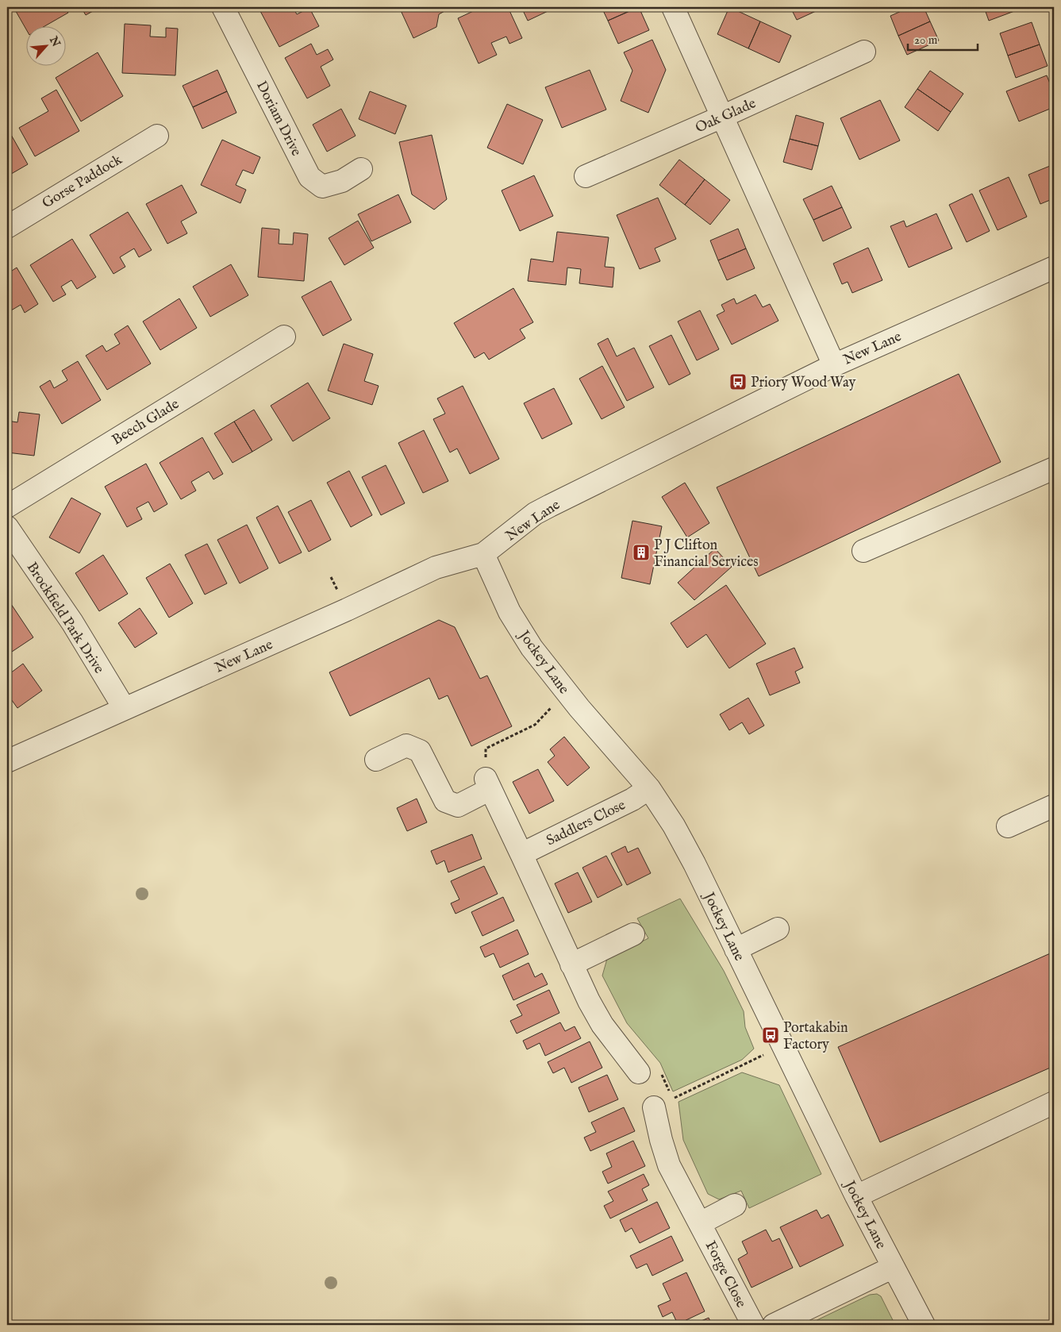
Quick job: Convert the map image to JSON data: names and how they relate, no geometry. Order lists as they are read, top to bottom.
{
  "streets": {
    "street": [
      "Oak Glade",
      "Doriam Drive",
      "Gorse Paddock",
      "New Lane",
      "Beech Glade",
      "Brockfield Park Drive",
      "Jockey Lane",
      "Saddlers Close",
      "Forge Close"
    ]
  },
  "crossings": [
    ["New Lane", "Brockfield Park Drive"],
    ["New Lane", "Jockey Lane"],
    ["Jockey Lane", "Saddlers Close"]
  ],
  "places": {
    "bus stop": ["Priory Wood Way", "Portakabin Factory"],
    "building": ["P J Clifton Financial Services"]
  },
  "scale_bar": "20 m",
  "north": "top right"
}
